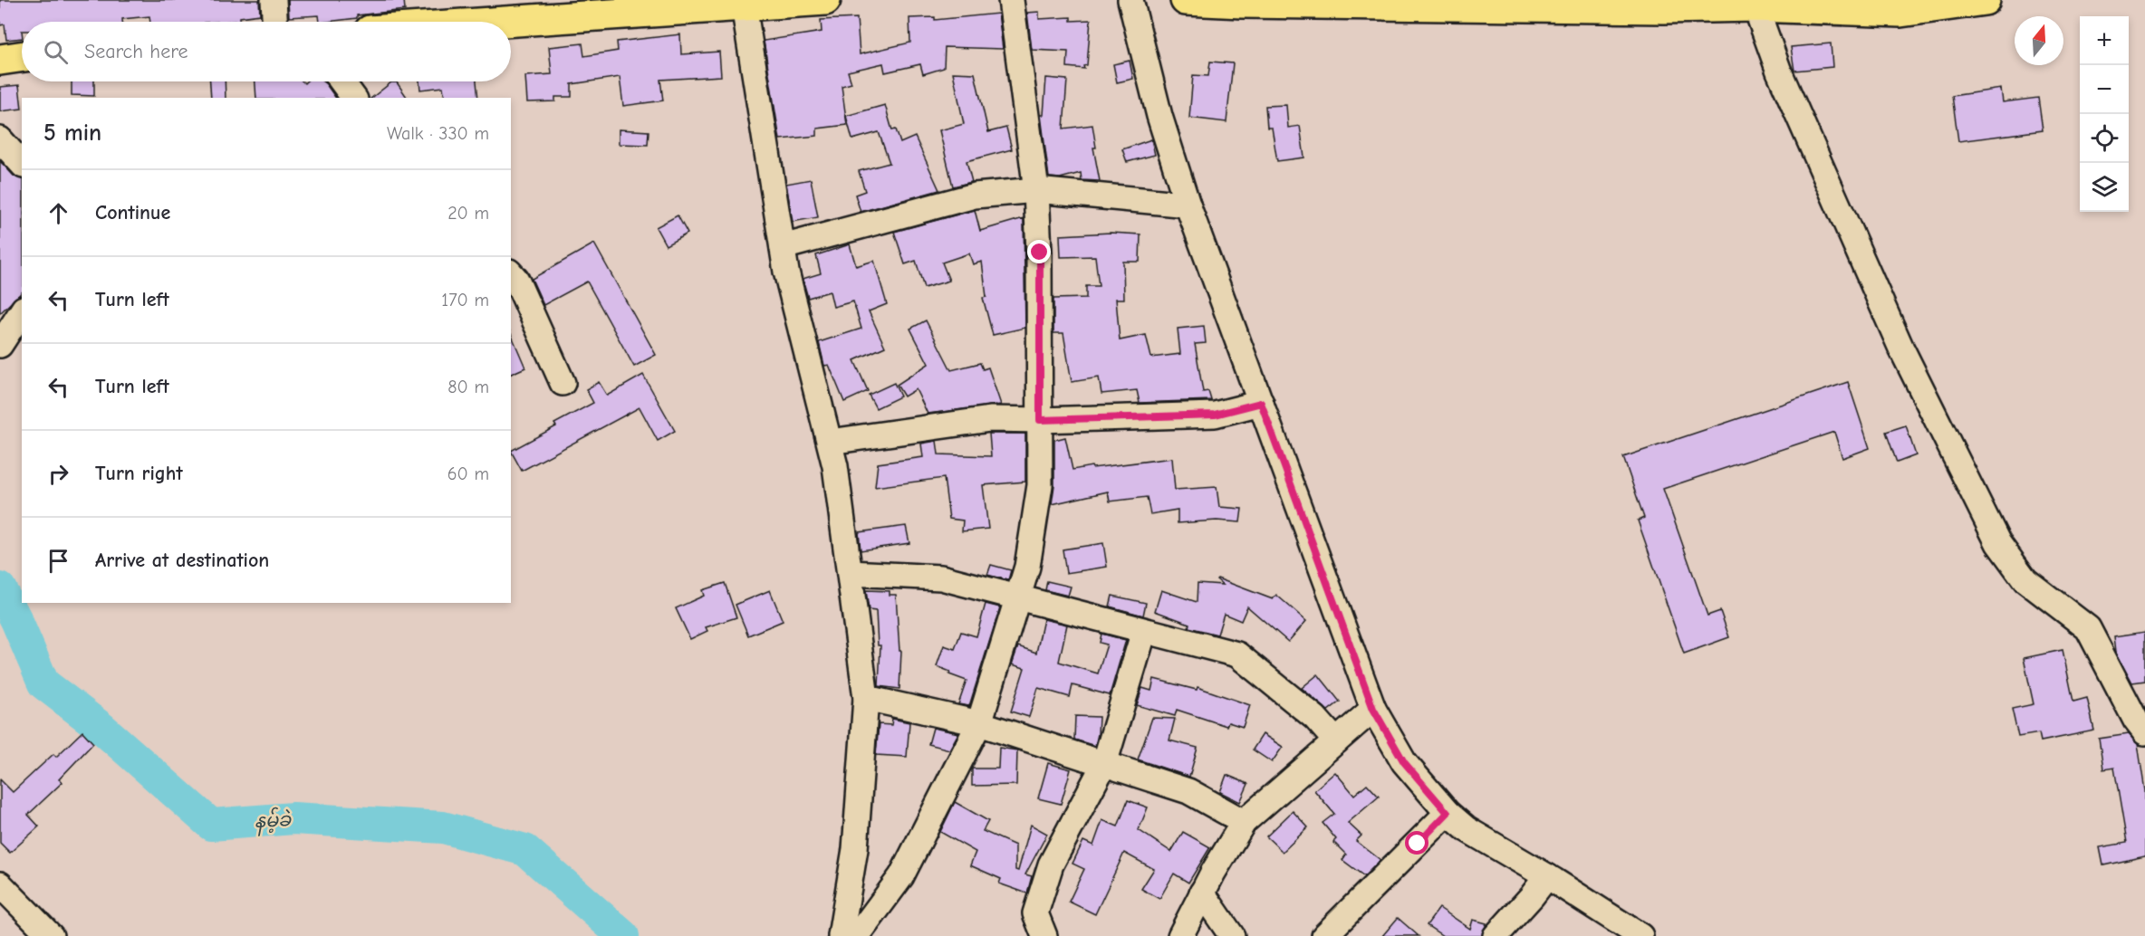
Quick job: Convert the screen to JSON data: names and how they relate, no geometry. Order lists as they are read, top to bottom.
{
  "water": ["နမ့်ခဲ"],
  "north": "top",
  "page": {
    "map_buttons": ["+", "−"],
    "search": "Search here",
    "heading": ["5 min", "Walk · 330 m"],
    "list": [
      ["Continue", "20 m"],
      ["Turn left", "170 m"],
      ["Turn left", "80 m"],
      ["Turn right", "60 m"],
      "Arrive at destination"
    ]
  }
}
